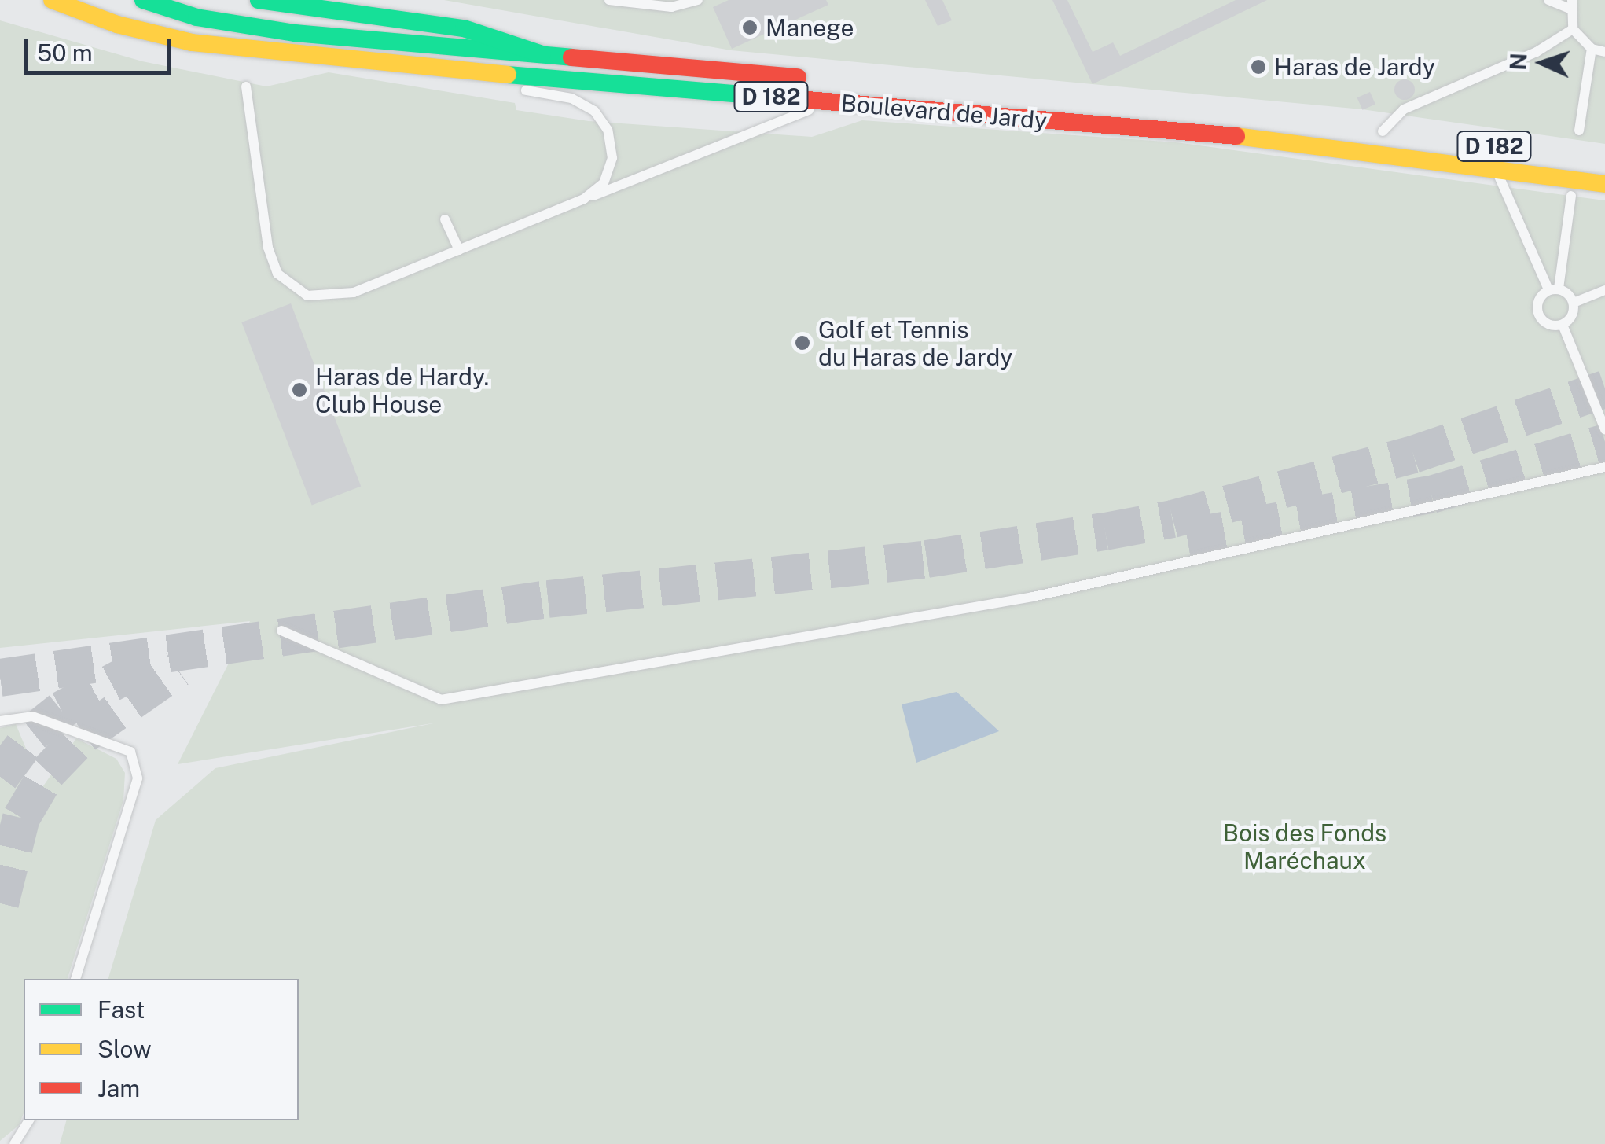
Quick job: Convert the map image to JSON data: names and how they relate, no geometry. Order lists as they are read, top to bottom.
{
  "streets": {
    "main road": ["D 182", "Boulevard de Jardy"]
  },
  "parks": ["Bois des Fonds Maréchaux"],
  "places": [
    "Manege",
    "Haras de Jardy",
    "Golf et Tennis du Haras de Jardy",
    "Haras de Hardy. Club House"
  ],
  "legend": ["Fast", "Slow", "Jam"],
  "scale_bar": "50 m",
  "north": "left"
}
